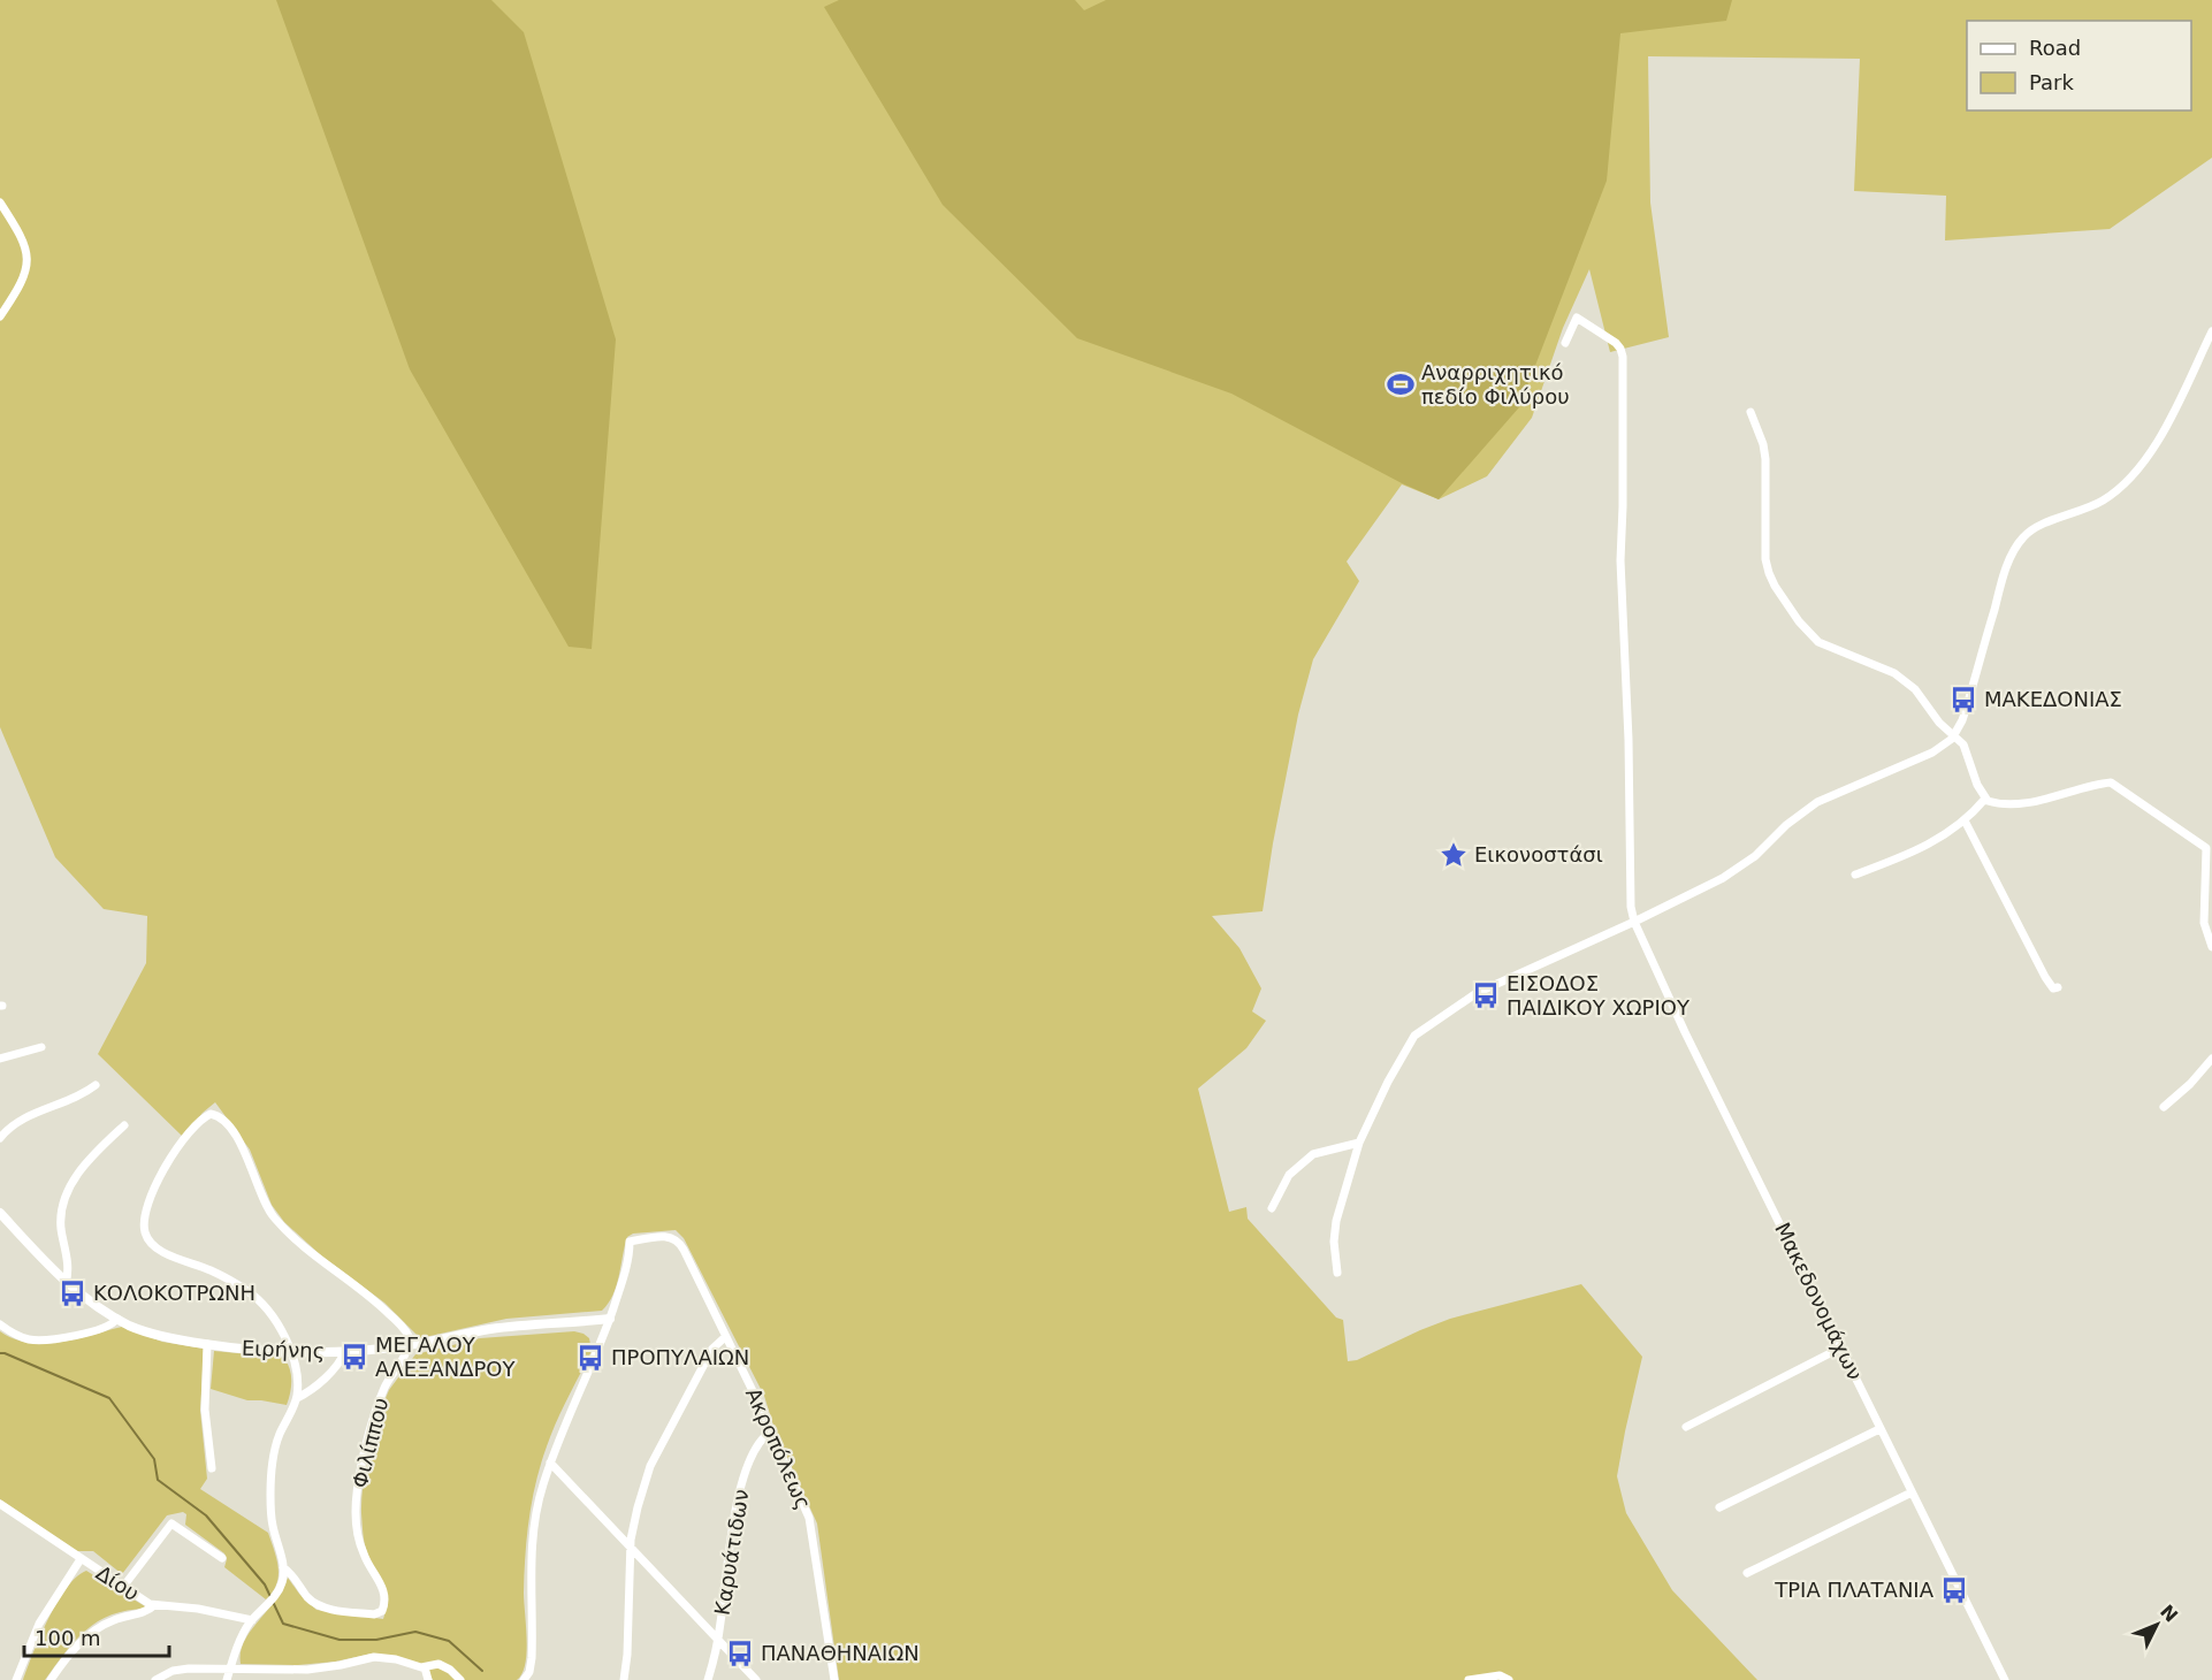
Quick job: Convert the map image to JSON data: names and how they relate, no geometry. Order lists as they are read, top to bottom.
{
  "streets": {
    "street": [
      "Μακεδονομάχων",
      "Ειρήνης",
      "Φιλίππου",
      "Ακροπόλεως",
      "Καρυάτιδων",
      "Δίου"
    ]
  },
  "crossings": [
    ["Ειρήνης", "Φιλίππου"],
    ["Ειρήνης", "Ακροπόλεως"],
    ["Ακροπόλεως", "Καρυάτιδων"]
  ],
  "places": {
    "sports": ["Αναρριχητικό πεδίο Φιλύρου"],
    "bus stop": [
      "ΜΑΚΕΔΟΝΙΑΣ",
      "ΕΙΣΟΔΟΣ ΠΑΙΔΙΚΟΥ ΧΩΡΙΟΥ",
      "ΚΟΛΟΚΟΤΡΩΝΗ",
      "ΜΕΓΑΛΟΥ ΑΛΕΞΑΝΔΡΟΥ",
      "ΠΡΟΠΥΛΑΙΩΝ",
      "ΤΡΙΑ ΠΛΑΤΑΝΙΑ",
      "ΠΑΝΑΘΗΝΑΙΩΝ"
    ],
    "place": ["Εικονοστάσι"]
  },
  "legend": ["Road", "Park"],
  "scale_bar": "100 m",
  "north": "top right"
}
